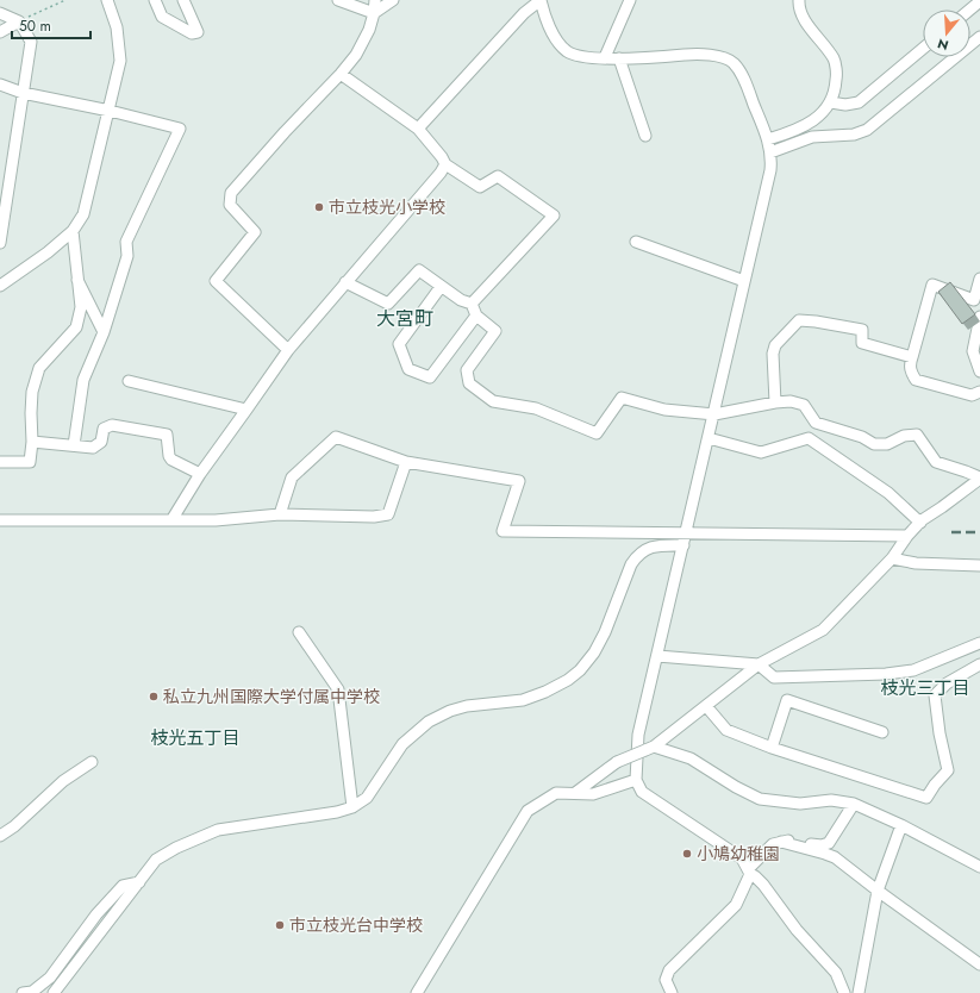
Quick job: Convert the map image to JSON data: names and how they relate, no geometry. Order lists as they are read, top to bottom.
{
  "districts": ["大宮町", "枝光三丁目", "枝光五丁目"],
  "places": [
    "市立枝光小学校",
    "私立九州国際大学付属中学校",
    "小鳩幼稚園",
    "市立枝光台中学校"
  ],
  "scale_bar": "50 m",
  "north": "bottom"
}
